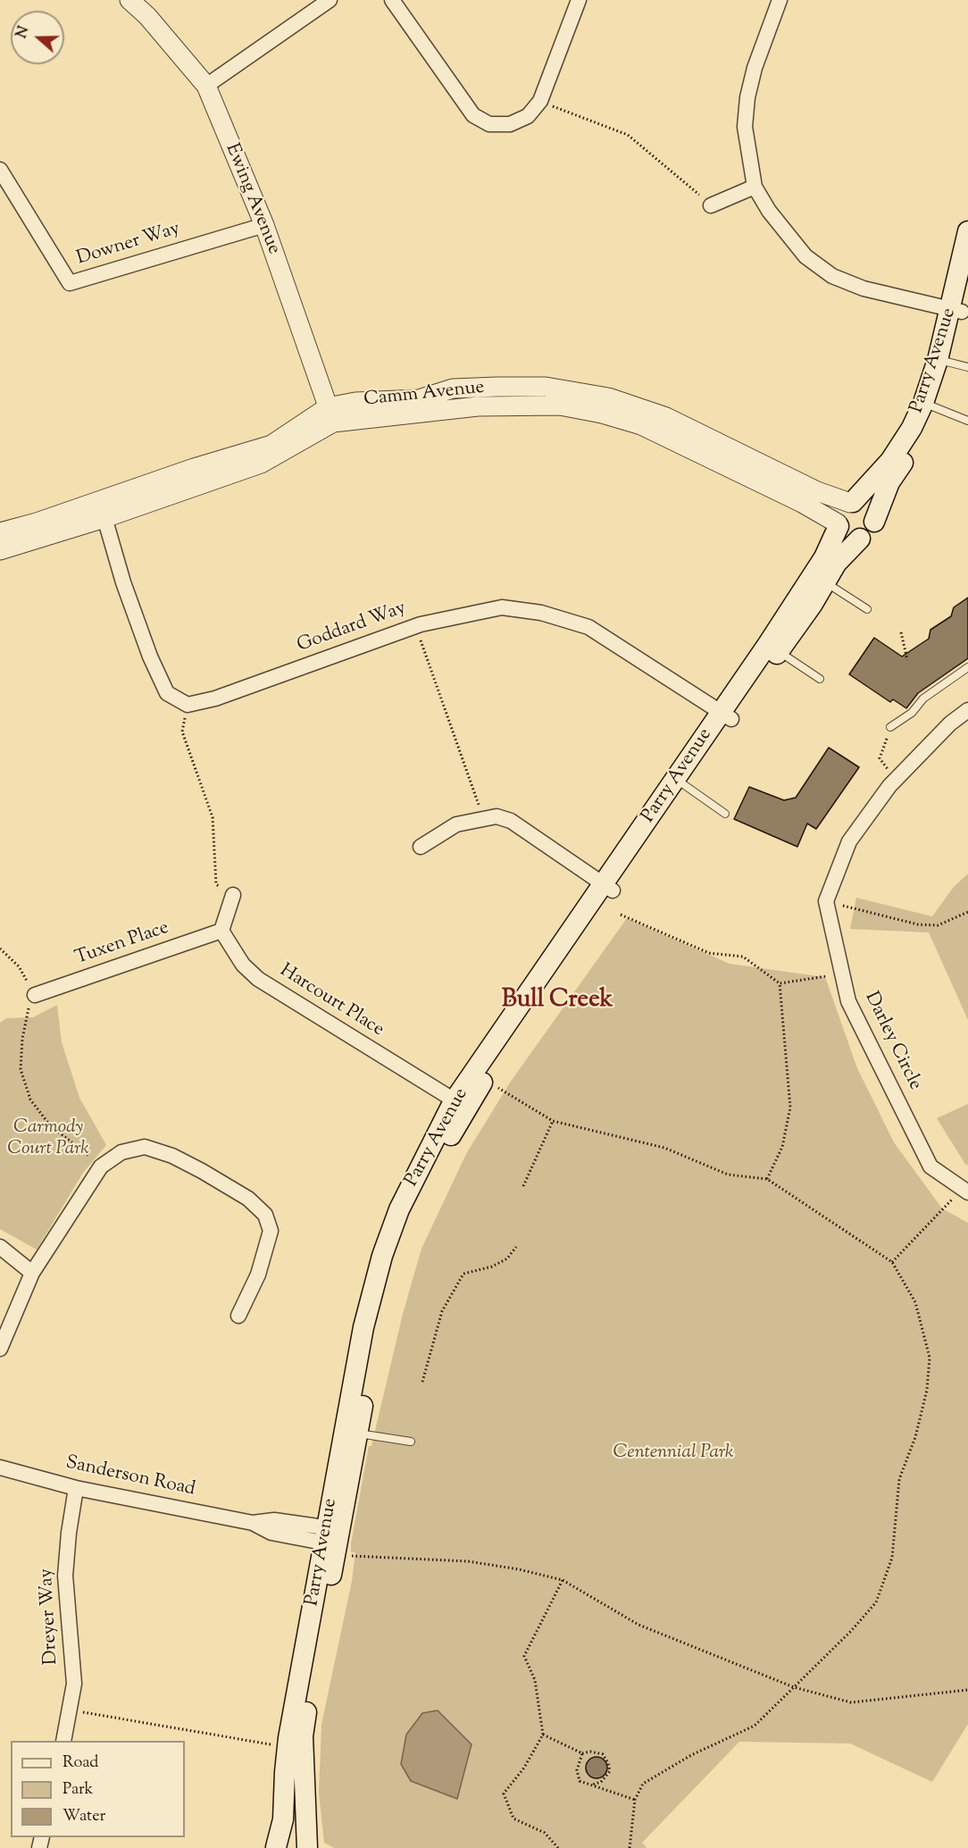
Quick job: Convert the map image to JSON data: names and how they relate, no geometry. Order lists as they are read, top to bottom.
{
  "streets": {
    "main road": ["Parry Avenue"],
    "street": [
      "Ewing Avenue",
      "Downer Way",
      "Camm Avenue",
      "Goddard Way",
      "Tuxen Place",
      "Harcourt Place",
      "Darley Circle",
      "Sanderson Road",
      "Dreyer Way"
    ]
  },
  "crossings": [
    ["Ewing Avenue", "Downer Way"],
    ["Ewing Avenue", "Camm Avenue"],
    ["Parry Avenue", "Camm Avenue"],
    ["Parry Avenue", "Goddard Way"],
    ["Parry Avenue", "Harcourt Place"],
    ["Parry Avenue", "Sanderson Road"],
    ["Tuxen Place", "Harcourt Place"],
    ["Sanderson Road", "Dreyer Way"]
  ],
  "districts": ["Bull Creek"],
  "parks": ["Carmody Court Park", "Centennial Park"],
  "legend": ["Road", "Park", "Water"],
  "north": "left"
}
